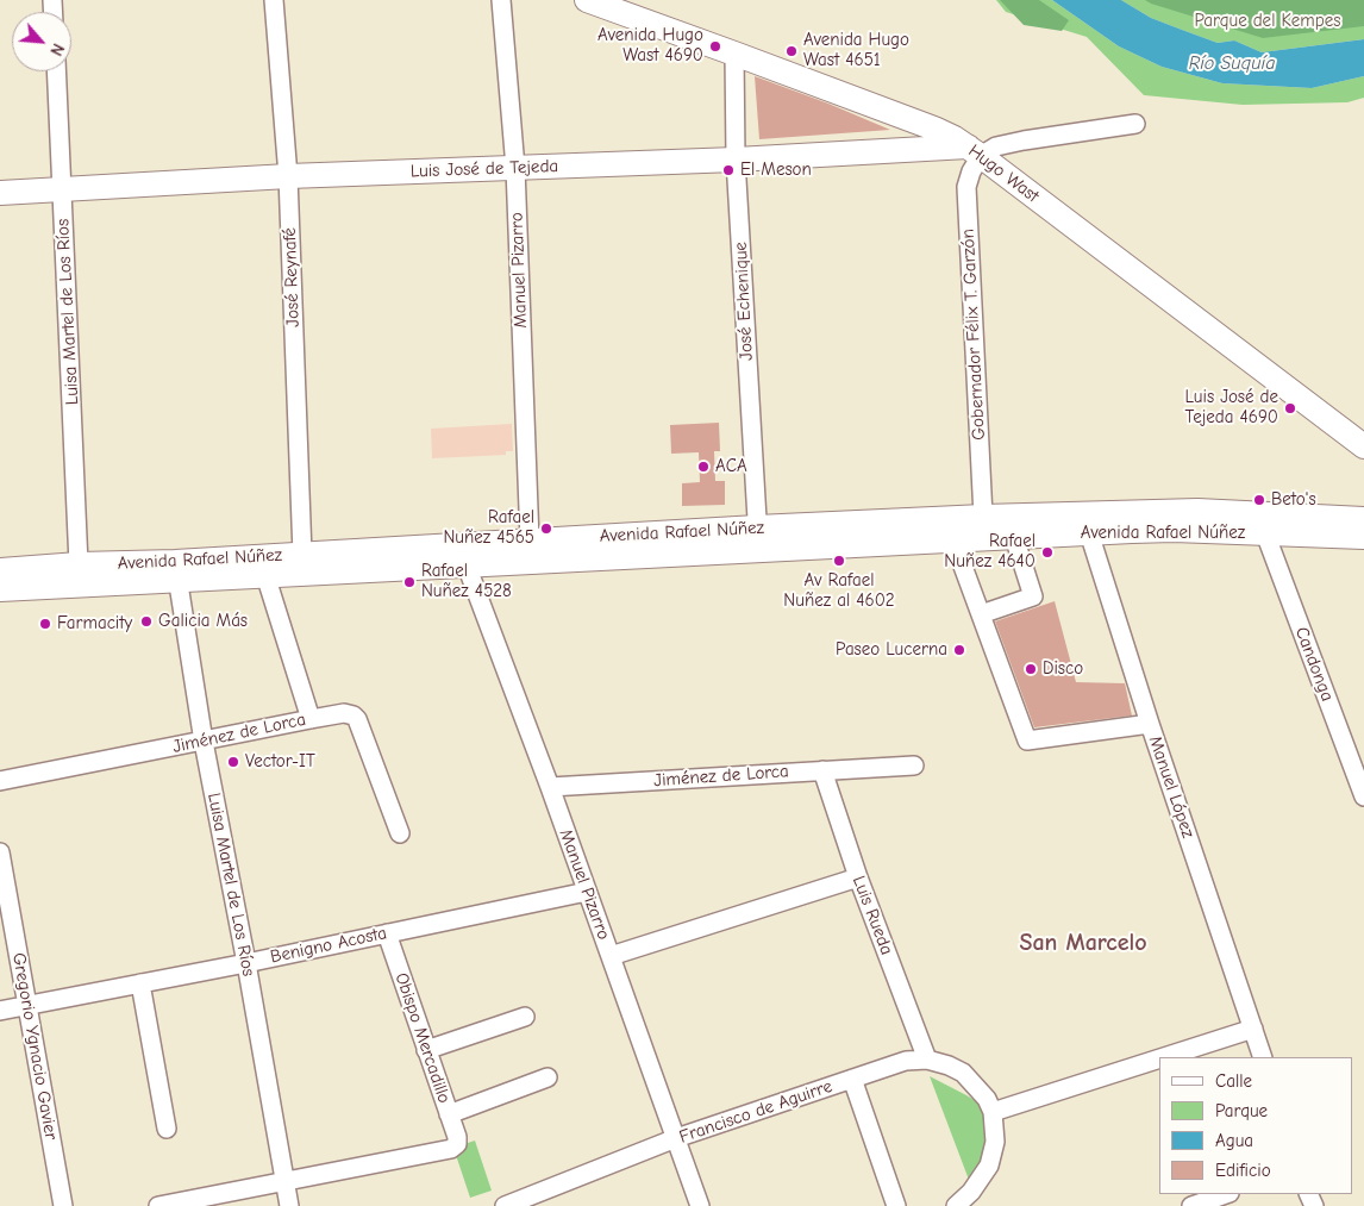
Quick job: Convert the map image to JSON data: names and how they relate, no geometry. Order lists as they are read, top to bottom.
{
  "streets": {
    "main road": ["Luis José de Tejeda", "Hugo Wast", "Avenida Rafael Núñez"],
    "street": [
      "Manuel Pizarro",
      "José Reynafé",
      "José Echenique",
      "Luisa Martel de Los Ríos",
      "Gobernador Félix T. Garzón",
      "Candonga",
      "Jiménez de Lorca",
      "Manuel López",
      "Luis Rueda",
      "Benigno Acosta",
      "Obispo Mercadillo",
      "Gregorio Ygnacio Gavier",
      "Francisco de Aguirre"
    ]
  },
  "crossings": [
    ["Luis José de Tejeda", "Hugo Wast"],
    ["Luis José de Tejeda", "Manuel Pizarro"],
    ["Luis José de Tejeda", "José Reynafé"],
    ["Luis José de Tejeda", "José Echenique"],
    ["Luis José de Tejeda", "Luisa Martel de Los Ríos"],
    ["Luis José de Tejeda", "Gobernador Félix T. Garzón"],
    ["Hugo Wast", "José Echenique"],
    ["Hugo Wast", "Gobernador Félix T. Garzón"],
    ["Manuel Pizarro", "Avenida Rafael Núñez"],
    ["Manuel Pizarro", "Jiménez de Lorca"],
    ["Manuel Pizarro", "Benigno Acosta"],
    ["Manuel Pizarro", "Francisco de Aguirre"],
    ["José Reynafé", "Avenida Rafael Núñez"],
    ["José Echenique", "Avenida Rafael Núñez"],
    ["Luisa Martel de Los Ríos", "Avenida Rafael Núñez"],
    ["Luisa Martel de Los Ríos", "Jiménez de Lorca"],
    ["Luisa Martel de Los Ríos", "Benigno Acosta"],
    ["Luisa Martel de Los Ríos", "Obispo Mercadillo"],
    ["Gobernador Félix T. Garzón", "Avenida Rafael Núñez"],
    ["Avenida Rafael Núñez", "Candonga"],
    ["Avenida Rafael Núñez", "Manuel López"],
    ["Jiménez de Lorca", "Luis Rueda"],
    ["Luis Rueda", "Francisco de Aguirre"],
    ["Benigno Acosta", "Obispo Mercadillo"],
    ["Benigno Acosta", "Gregorio Ygnacio Gavier"]
  ],
  "districts": ["San Marcelo"],
  "water": ["Río Suquía"],
  "parks": ["Parque del Kempes"],
  "places": [
    "Avenida Hugo Wast 4690",
    "Avenida Hugo Wast 4651",
    "El Meson",
    "Luis José de Tejeda 4690",
    "ACA",
    "Beto's",
    "Rafael Nuñez 4565",
    "Rafael Nuñez 4640",
    "Av Rafael Nuñez al 4602",
    "Rafael Nuñez 4528",
    "Galicia Más",
    "Farmacity",
    "Paseo Lucerna",
    "Disco",
    "Vector-IT"
  ],
  "legend": [
    "Calle",
    "Parque",
    "Agua",
    "Edificio"
  ],
  "north": "bottom right"
}
